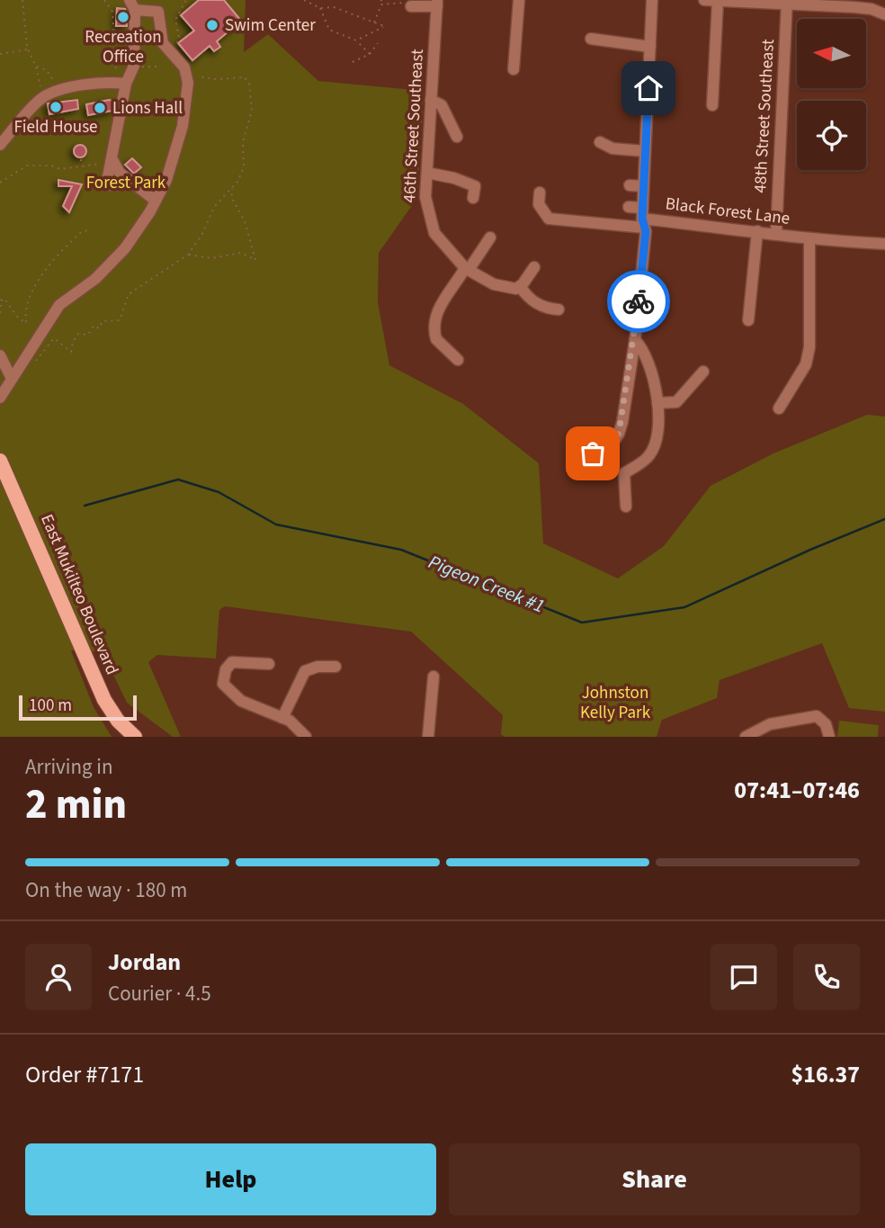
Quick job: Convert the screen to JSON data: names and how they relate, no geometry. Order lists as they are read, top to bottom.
{
  "streets": {
    "main road": ["East Mukilteo Boulevard"],
    "street": ["48th Street Southeast", "46th Street Southeast", "Black Forest Lane"]
  },
  "crossings": [
    ["48th Street Southeast", "Black Forest Lane"]
  ],
  "water": ["Pigeon Creek #1"],
  "parks": ["Forest Park", "Johnston Kelly Park"],
  "places": [
    "Recreation Office",
    "Swim Center",
    "Field House",
    "Lions Hall"
  ],
  "scale_bar": "100 m",
  "north": "left",
  "page": {
    "scale": "100 m",
    "heading": ["2 min", "Arriving in", "07:41–07:46"],
    "panel": [
      "Jordan",
      "Courier · 4.5",
      "Order #7171",
      "$16.37"
    ],
    "bar": "On the way · 180 m",
    "buttons": ["Help", "Share"]
  }
}
